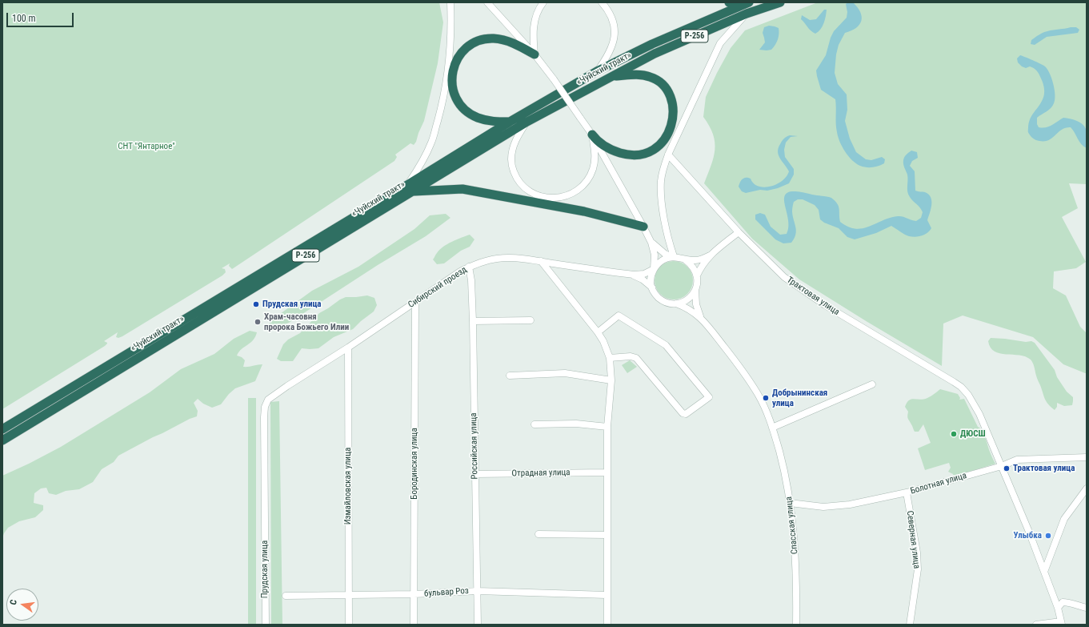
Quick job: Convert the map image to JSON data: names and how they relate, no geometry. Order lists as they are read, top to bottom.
{
  "streets": {
    "highway": ["Р-256", "«Чуйский тракт»"],
    "street": [
      "Сибирский проезд",
      "Трактовая улица",
      "Российская улица",
      "Бородинская улица",
      "Отрадная улица",
      "Болотная улица",
      "Измайловская улица",
      "Спасская улица",
      "Северная улица",
      "Прудская улица",
      "бульвар Роз"
    ]
  },
  "crossings": [
    ["Сибирский проезд", "Российская улица"],
    ["Сибирский проезд", "Бородинская улица"],
    ["Сибирский проезд", "Измайловская улица"],
    ["Сибирский проезд", "Спасская улица"],
    ["Сибирский проезд", "Прудская улица"],
    ["Трактовая улица", "Болотная улица"],
    ["Российская улица", "Отрадная улица"],
    ["Российская улица", "бульвар Роз"],
    ["Бородинская улица", "бульвар Роз"],
    ["Болотная улица", "Спасская улица"],
    ["Болотная улица", "Северная улица"],
    ["Измайловская улица", "бульвар Роз"]
  ],
  "parks": ["СНТ \"Янтарное\""],
  "places": [
    "Прудская улица",
    "Храм-часовня пророка Божьего Илии",
    "Добрынинская улица",
    "ДЮСШ",
    "Трактовая улица",
    "Улыбка"
  ],
  "scale_bar": "100 m",
  "north": "left"
}
